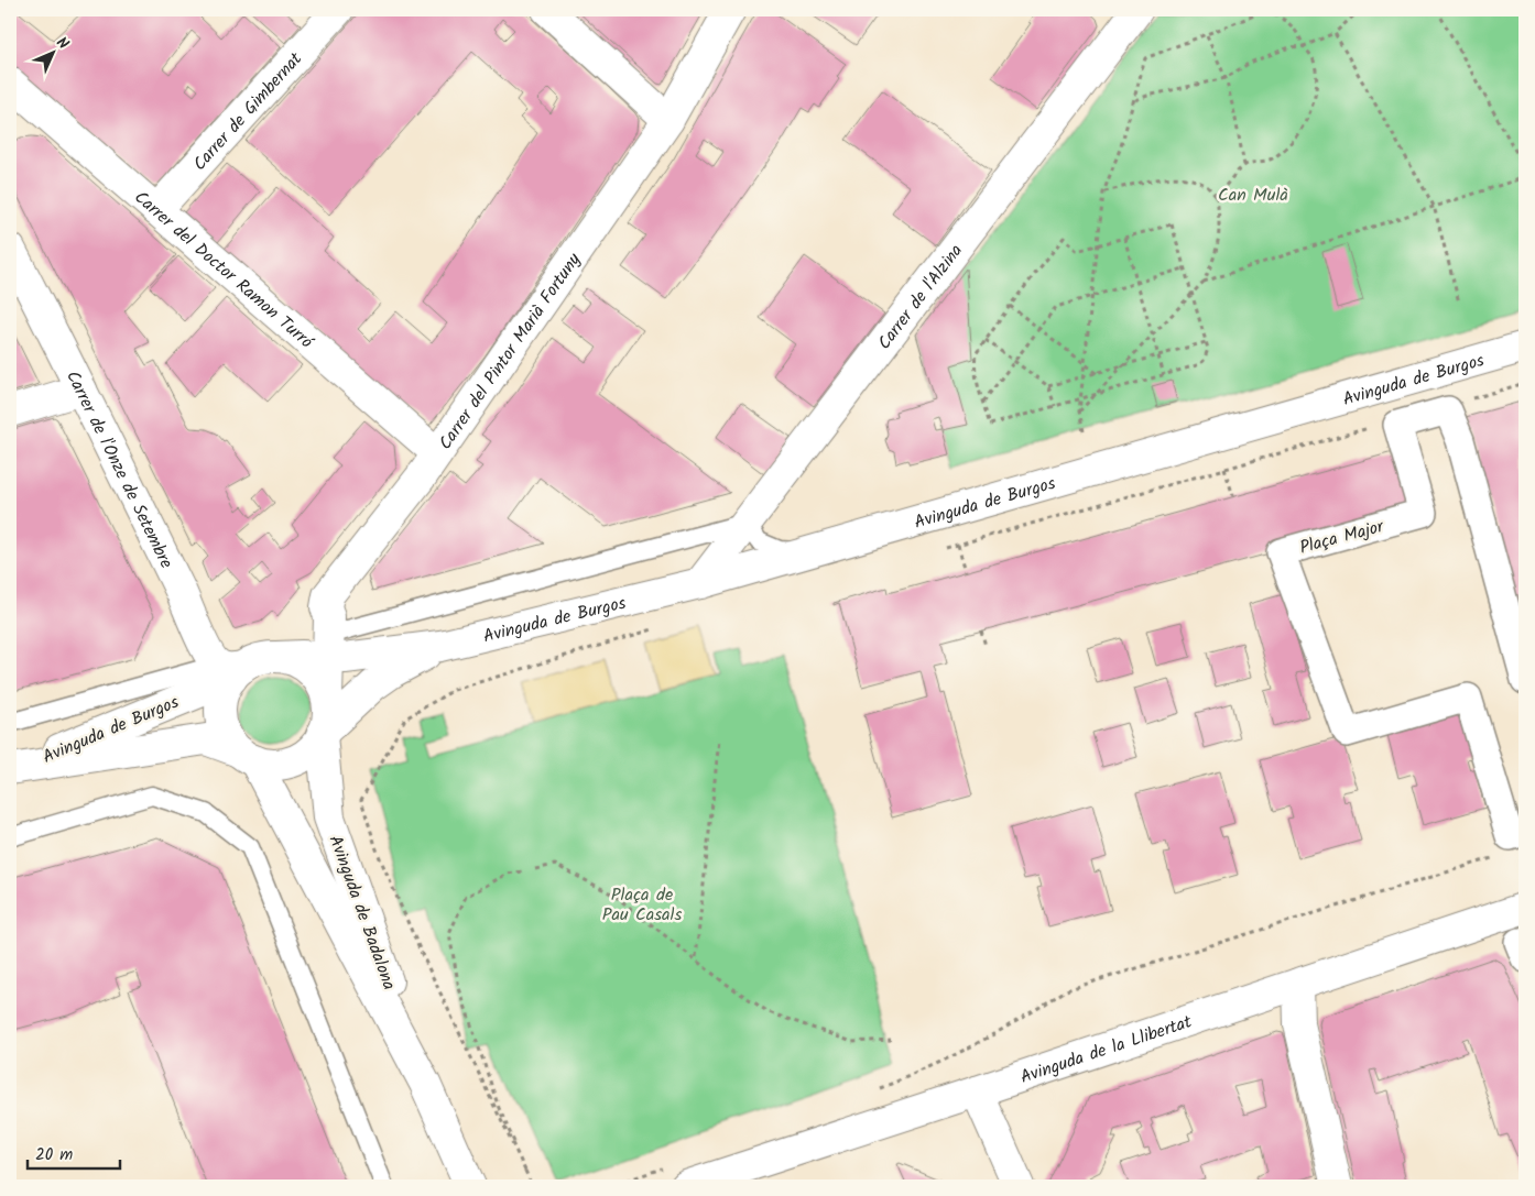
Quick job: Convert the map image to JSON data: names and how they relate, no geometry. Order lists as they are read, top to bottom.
{
  "streets": {
    "street": [
      "Carrer de Gimbernat",
      "Carrer del Doctor Ramon Turró",
      "Carrer de l'Alzina",
      "Carrer del Pintor Marià Fortuny",
      "Avinguda de Burgos",
      "Carrer de l'Onze de Setembre",
      "Plaça Major",
      "Avinguda de Badalona",
      "Avinguda de la Llibertat"
    ]
  },
  "crossings": [
    ["Carrer de Gimbernat", "Carrer del Doctor Ramon Turró"],
    ["Carrer del Doctor Ramon Turró", "Carrer del Pintor Marià Fortuny"],
    ["Carrer de l'Alzina", "Avinguda de Burgos"],
    ["Carrer del Pintor Marià Fortuny", "Avinguda de Burgos"],
    ["Carrer del Pintor Marià Fortuny", "Avinguda de Badalona"],
    ["Avinguda de Burgos", "Carrer de l'Onze de Setembre"],
    ["Avinguda de Burgos", "Avinguda de Badalona"],
    ["Carrer de l'Onze de Setembre", "Avinguda de Badalona"]
  ],
  "parks": ["Can Mulà", "Plaça de Pau Casals"],
  "scale_bar": "20 m",
  "north": "top right"
}
